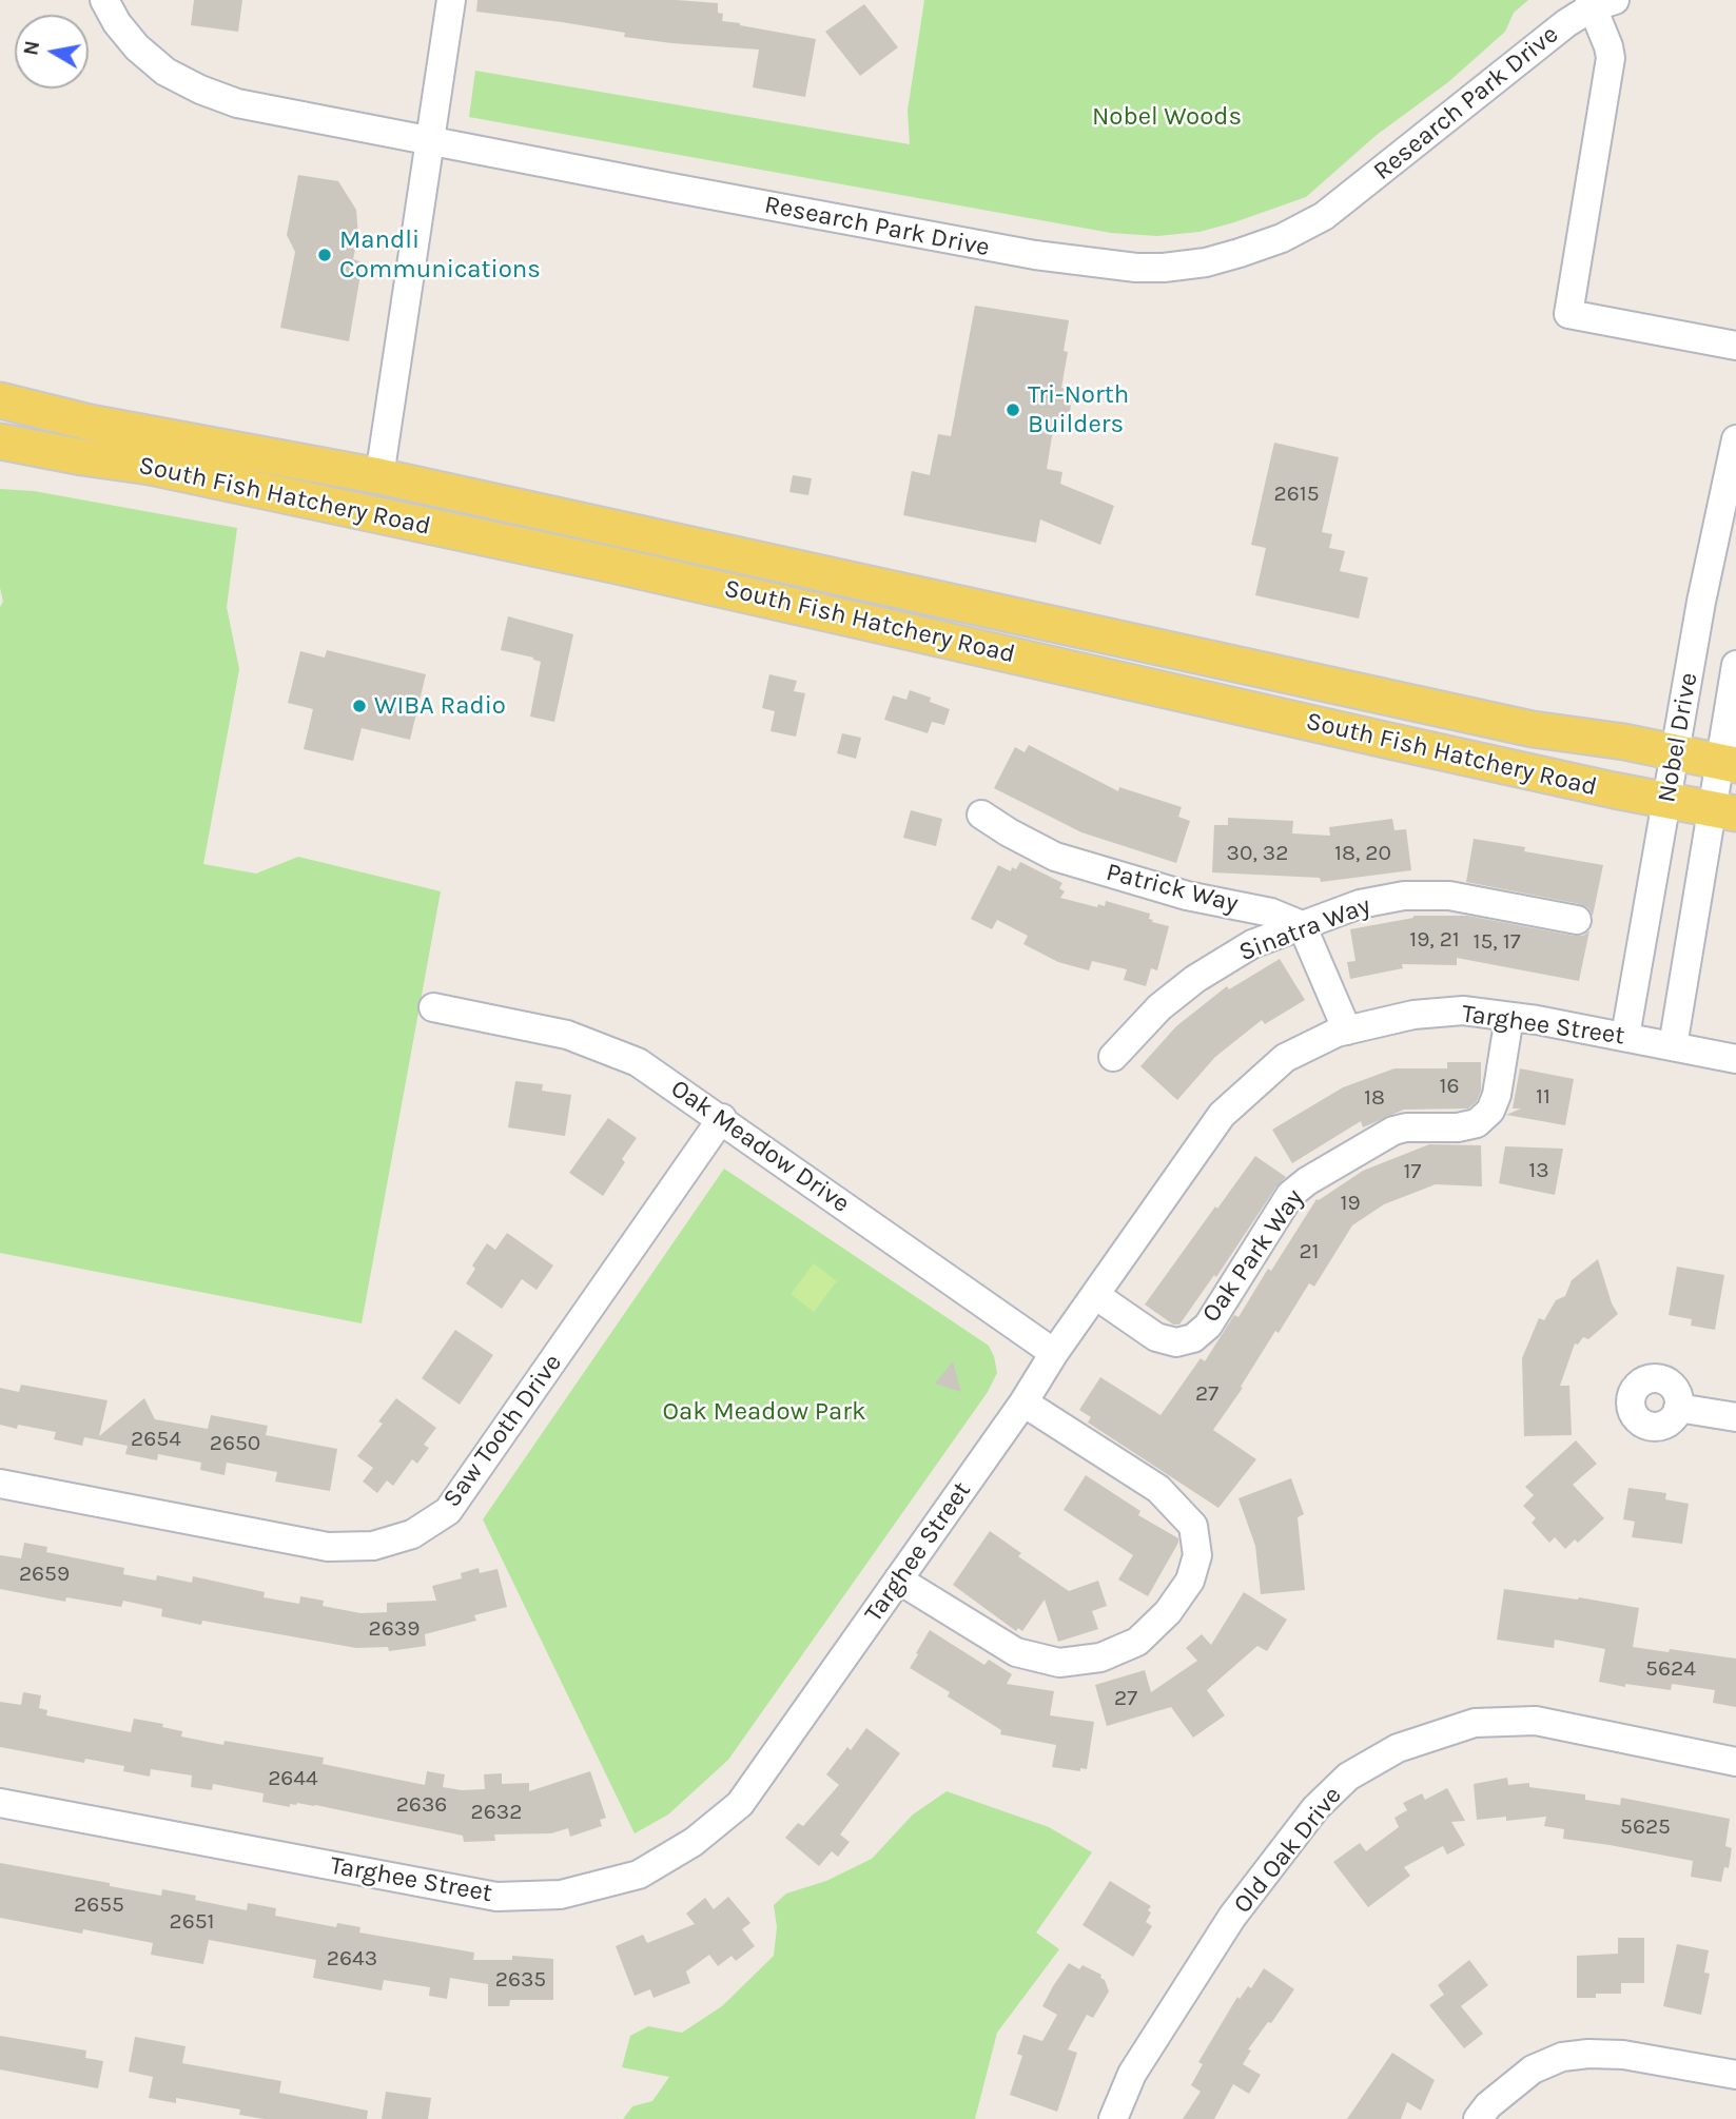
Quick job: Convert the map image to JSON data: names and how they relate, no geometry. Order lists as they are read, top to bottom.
{
  "streets": {
    "main road": ["South Fish Hatchery Road"],
    "street": [
      "Research Park Drive",
      "Nobel Drive",
      "Patrick Way",
      "Sinatra Way",
      "Targhee Street",
      "Oak Meadow Drive",
      "Oak Park Way",
      "Saw Tooth Drive",
      "Old Oak Drive"
    ]
  },
  "crossings": [
    ["South Fish Hatchery Road", "Nobel Drive"],
    ["Nobel Drive", "Targhee Street"],
    ["Patrick Way", "Sinatra Way"],
    ["Targhee Street", "Oak Meadow Drive"],
    ["Targhee Street", "Oak Park Way"],
    ["Oak Meadow Drive", "Saw Tooth Drive"]
  ],
  "parks": ["Nobel Woods", "Oak Meadow Park"],
  "places": ["Mandli Communications", "Tri-North Builders", "WIBA Radio"],
  "house_numbers": [
    "2615",
    "30, 32",
    "18, 20",
    "19, 21",
    "15, 17",
    "16",
    "11",
    "18",
    "13",
    "17",
    "19",
    "21",
    "27",
    "2654",
    "2650",
    "2659",
    "2639",
    "5624",
    "27",
    "2644",
    "2636",
    "2632",
    "5625",
    "2655",
    "2651",
    "2643",
    "2635"
  ],
  "north": "left"
}
